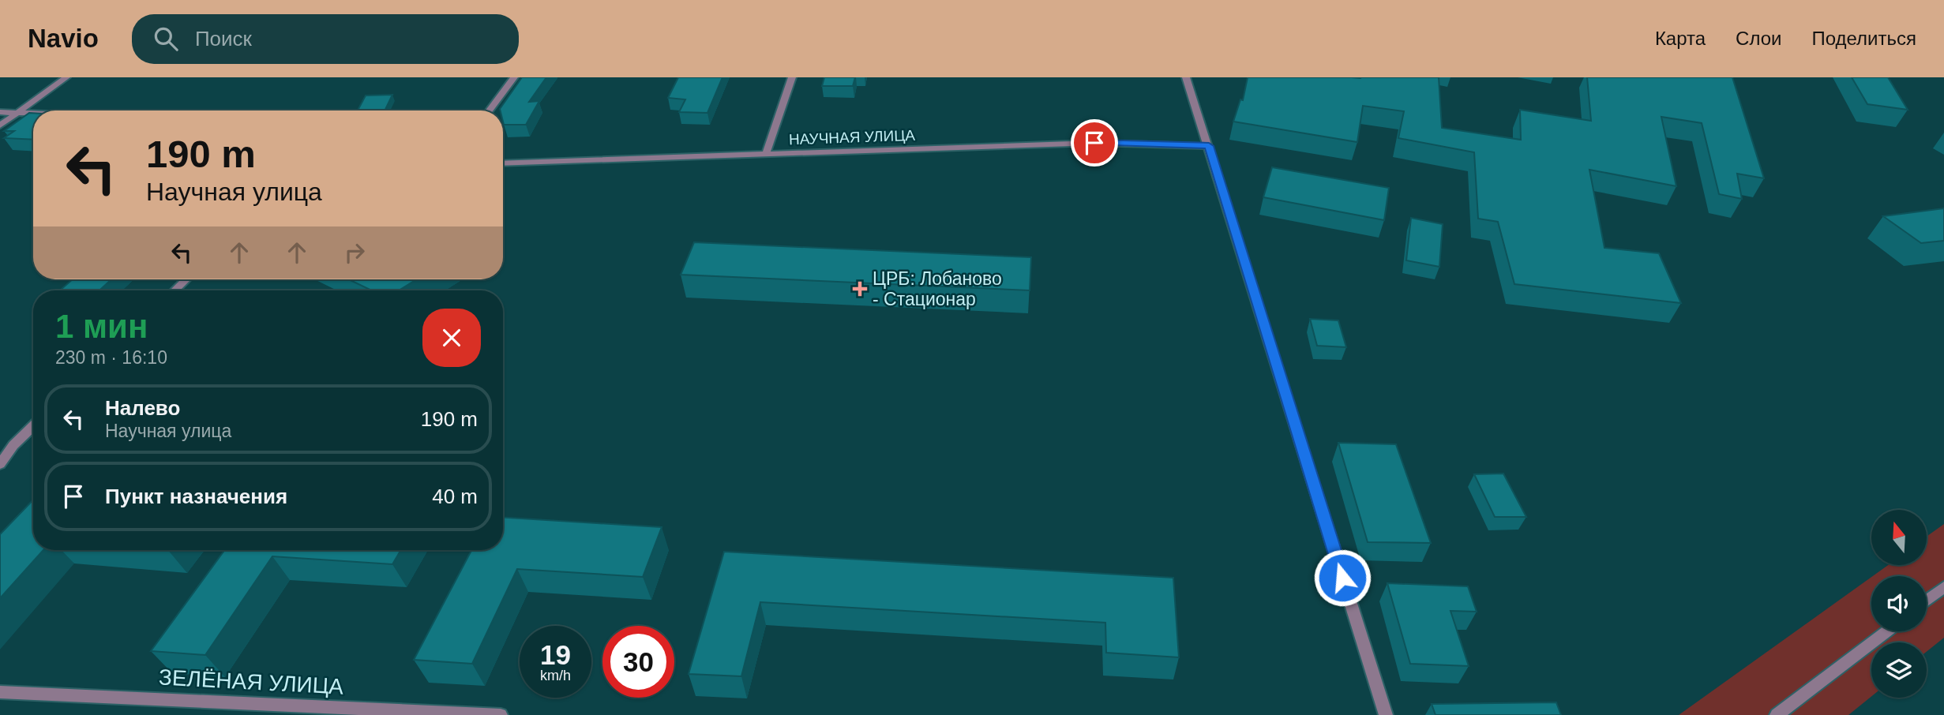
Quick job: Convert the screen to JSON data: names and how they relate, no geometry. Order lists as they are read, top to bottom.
{
  "streets": {
    "street": ["НАУЧНАЯ УЛИЦА", "ЗЕЛЁНАЯ УЛИЦА"]
  },
  "places": {
    "health": ["ЦРБ: Лобаново - Стационар"]
  },
  "north": "top",
  "page": {
    "header": "Navio",
    "search": "Поиск",
    "nav": ["Карта", "Слои", "Поделиться"],
    "turn": ["190 m", "Научная улица"],
    "heading": ["1 мин", "230 m · 16:10"],
    "list": [
      {
        "name": "Налево",
        "note": "Научная улица",
        "value": "190 m"
      },
      {
        "name": "Пункт назначения",
        "value": "40 m"
      }
    ],
    "speed": "19 km/h",
    "limit": "30"
  }
}
